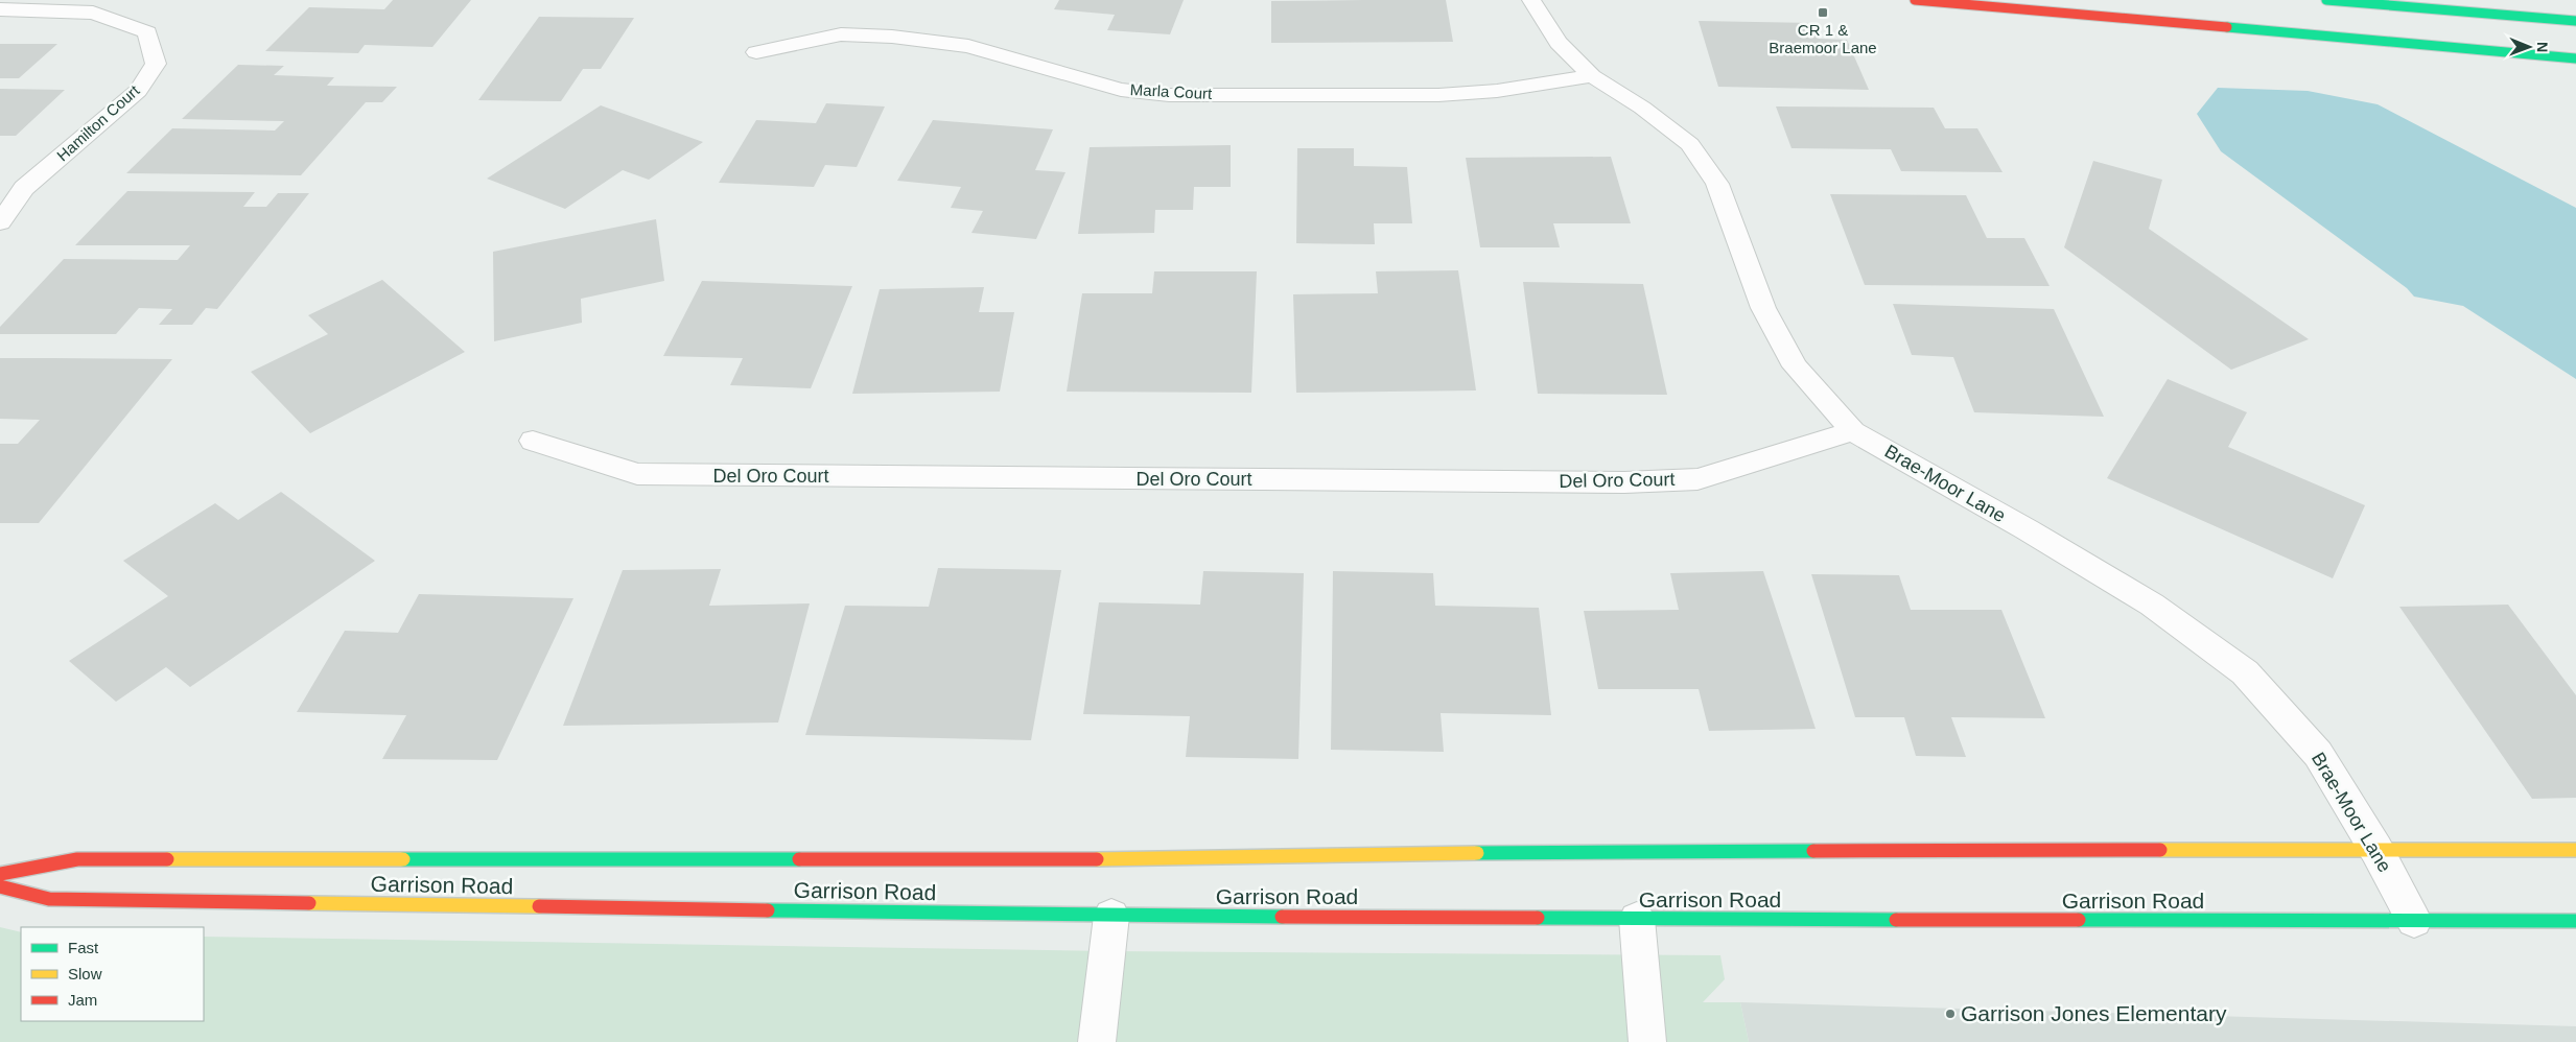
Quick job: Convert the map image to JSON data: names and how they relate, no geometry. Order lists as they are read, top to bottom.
{
  "streets": {
    "street": [
      "Marla Court",
      "Hamilton Court",
      "Del Oro Court",
      "Brae-Moor Lane",
      "Garrison Road"
    ]
  },
  "crossings": [
    ["Marla Court", "Brae-Moor Lane"],
    ["Del Oro Court", "Brae-Moor Lane"],
    ["Brae-Moor Lane", "Garrison Road"]
  ],
  "places": {
    "transit": ["CR 1 & Braemoor Lane"],
    "other": ["Garrison Jones Elementary"]
  },
  "legend": ["Fast", "Slow", "Jam"],
  "north": "right"
}
